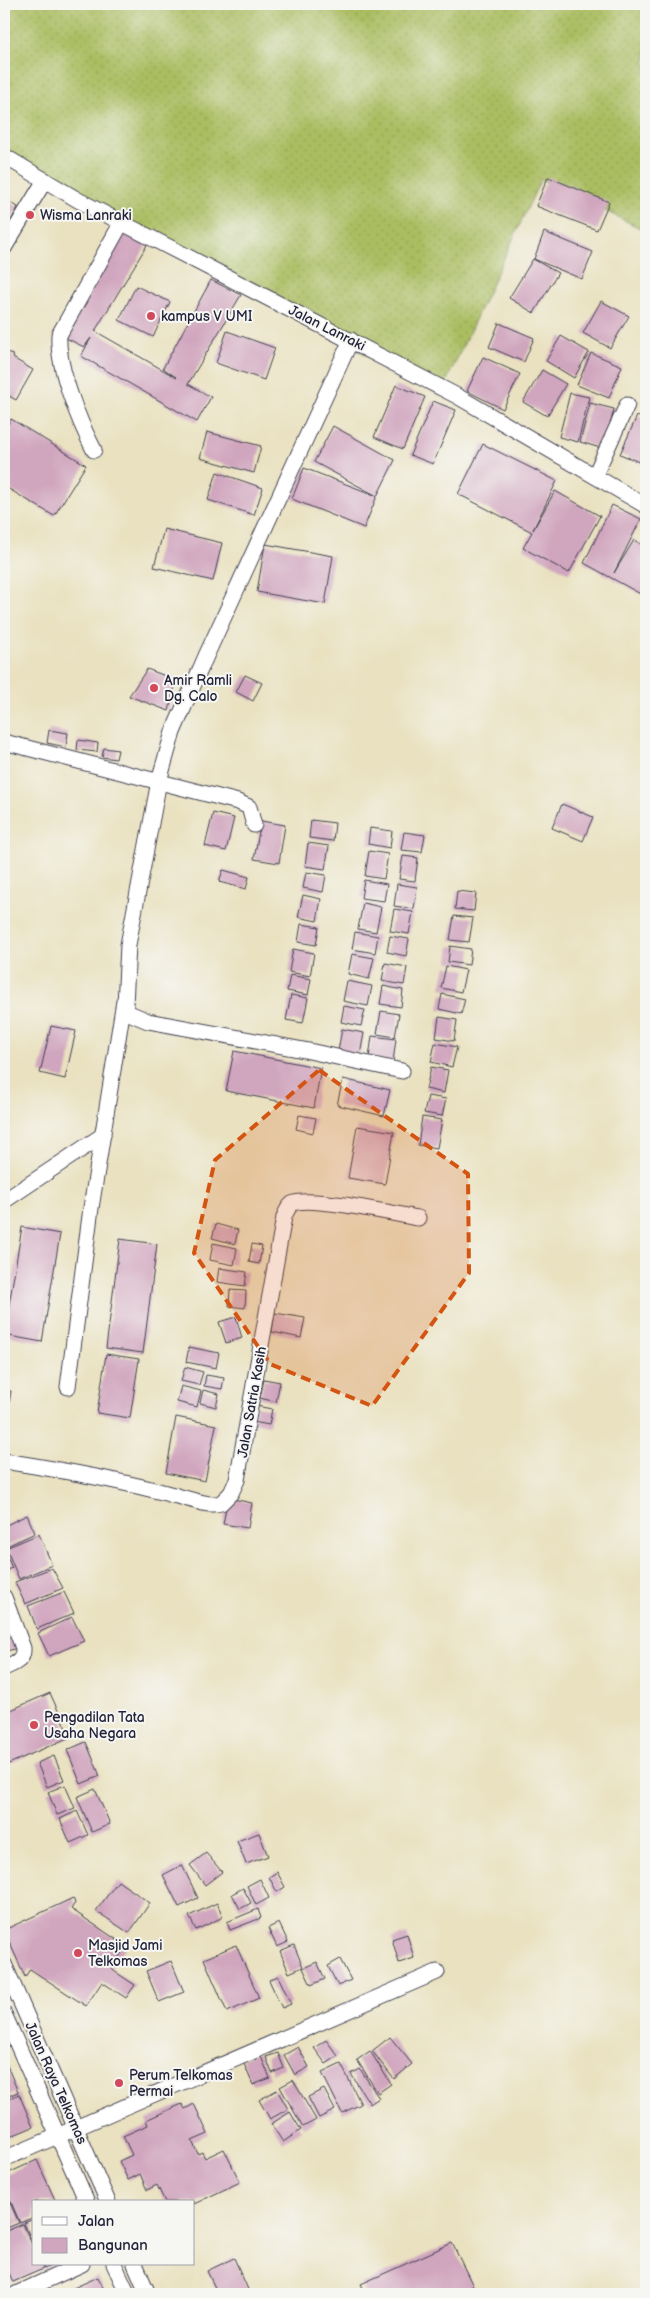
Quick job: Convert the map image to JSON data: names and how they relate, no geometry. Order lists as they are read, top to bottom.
{
  "streets": {
    "street": ["Jalan Lanraki", "Jalan Satria Kasih", "Jalan Raya Telkomas"]
  },
  "places": [
    "Wisma Lanraki",
    "kampus V UMI",
    "Amir Ramli Dg. Calo",
    "Pengadilan Tata Usaha Negara",
    "Masjid Jami Telkomas",
    "Perum Telkomas Permai"
  ],
  "legend": ["Jalan", "Bangunan"]
}
